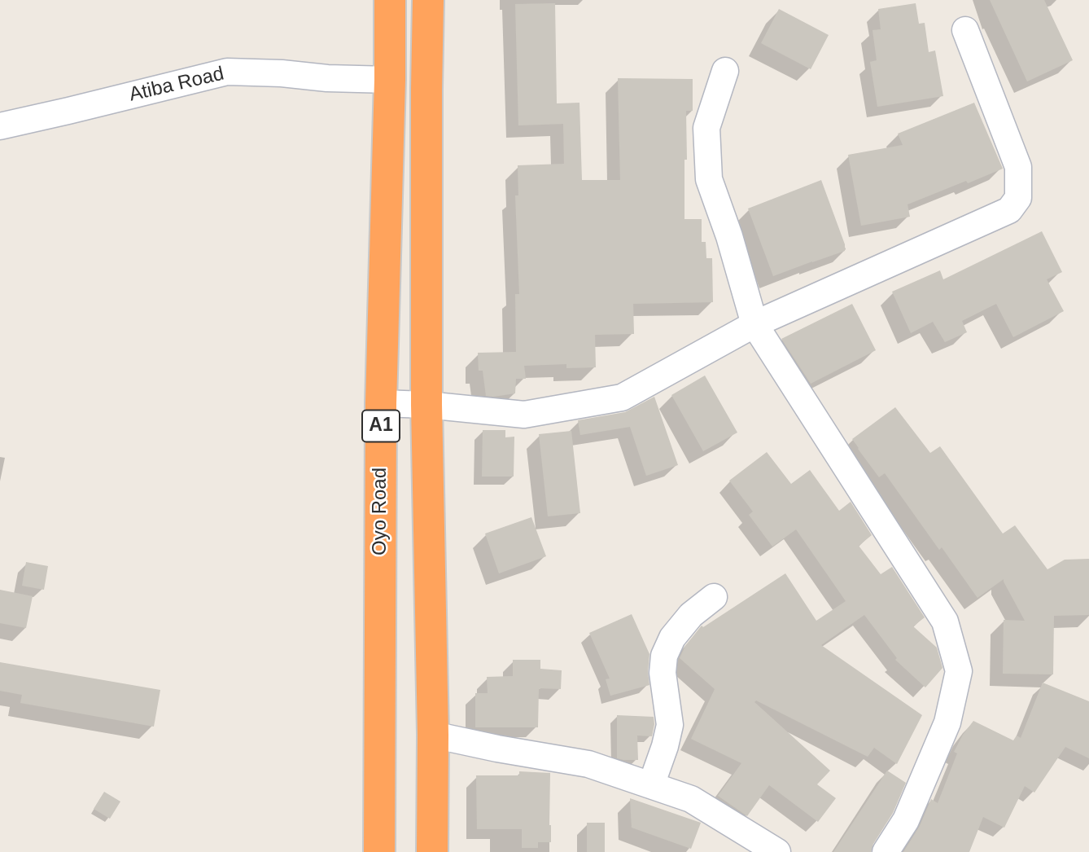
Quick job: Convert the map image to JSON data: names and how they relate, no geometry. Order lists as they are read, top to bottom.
{
  "streets": {
    "highway": ["A1", "Oyo Road"],
    "street": ["Atiba Road"]
  },
  "crossings": [
    ["Atiba Road", "Oyo Road"]
  ]
}
